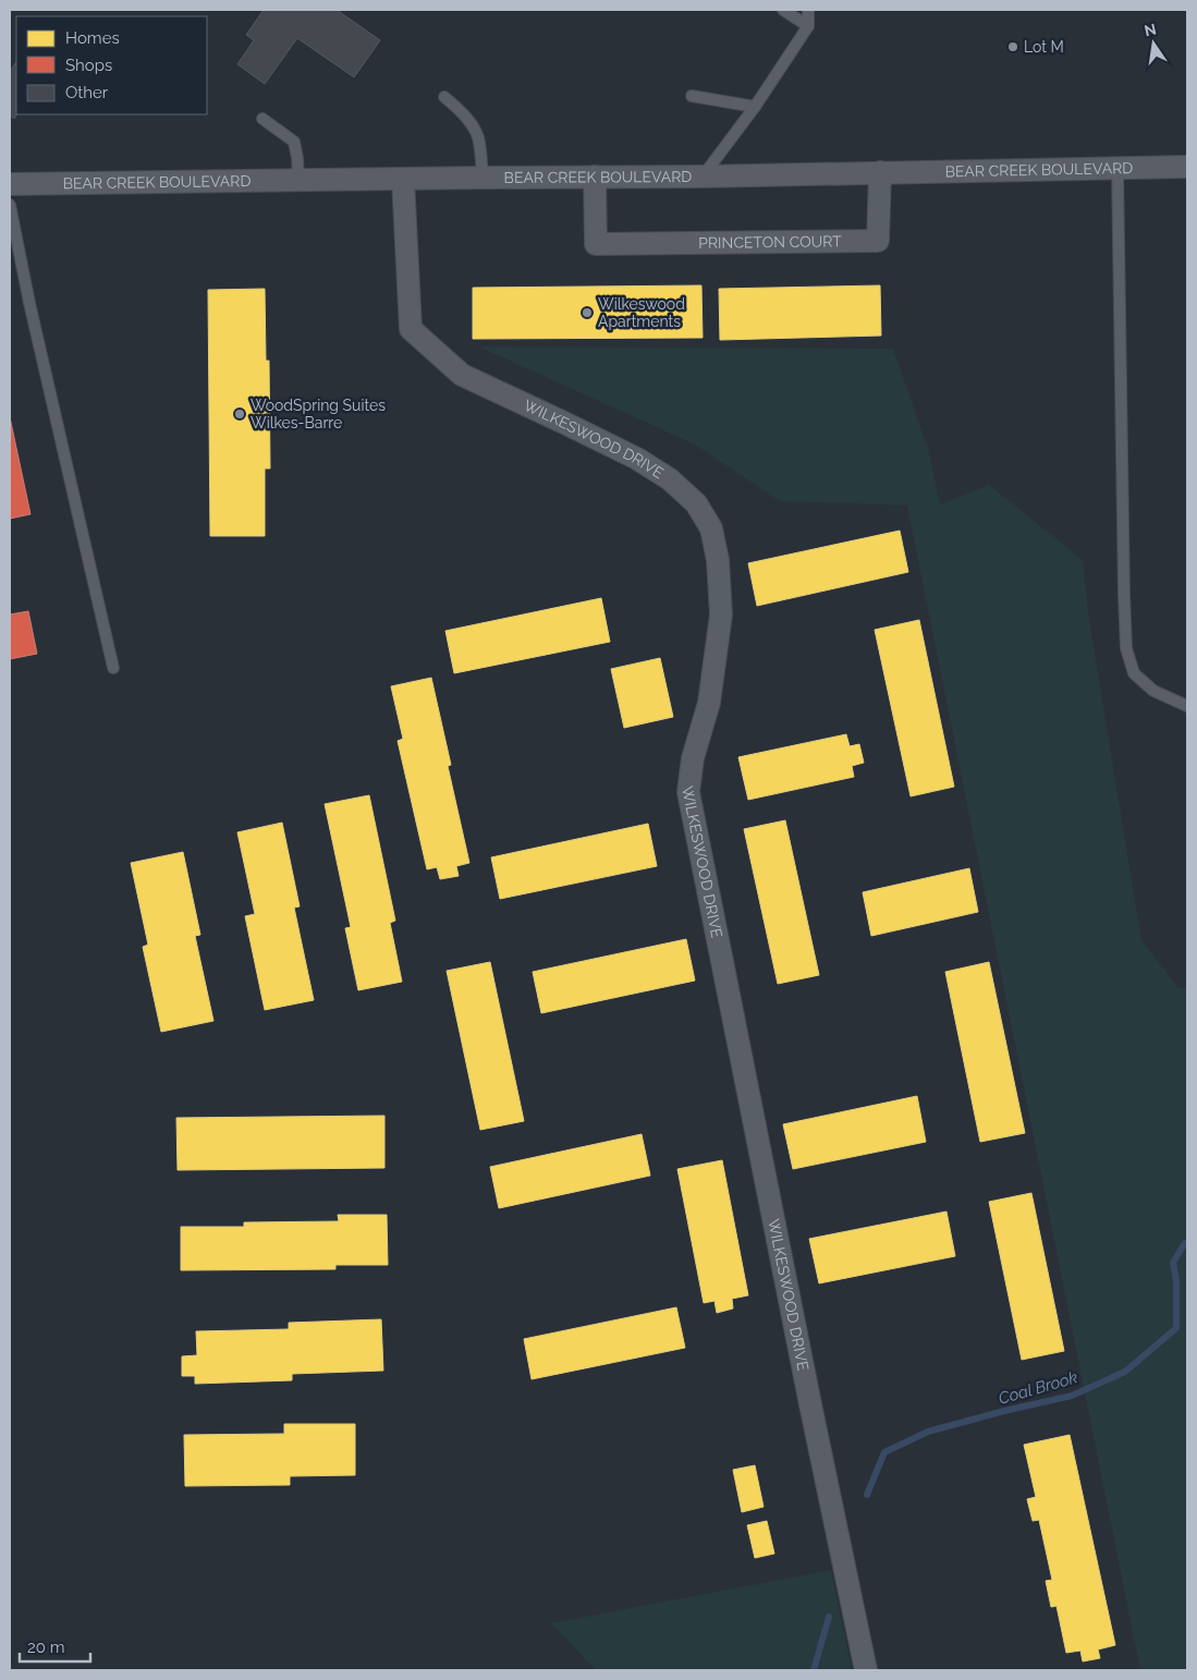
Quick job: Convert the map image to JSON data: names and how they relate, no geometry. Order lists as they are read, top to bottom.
{
  "streets": {
    "street": ["BEAR CREEK BOULEVARD", "PRINCETON COURT", "WILKESWOOD DRIVE"]
  },
  "crossings": [
    ["BEAR CREEK BOULEVARD", "PRINCETON COURT"],
    ["BEAR CREEK BOULEVARD", "WILKESWOOD DRIVE"]
  ],
  "water": ["Coal Brook"],
  "places": ["Lot M", "Wilkeswood Apartments", "WoodSpring Suites Wilkes-Barre"],
  "legend": ["Homes", "Shops", "Other"],
  "scale_bar": "20 m",
  "north": "top"
}
